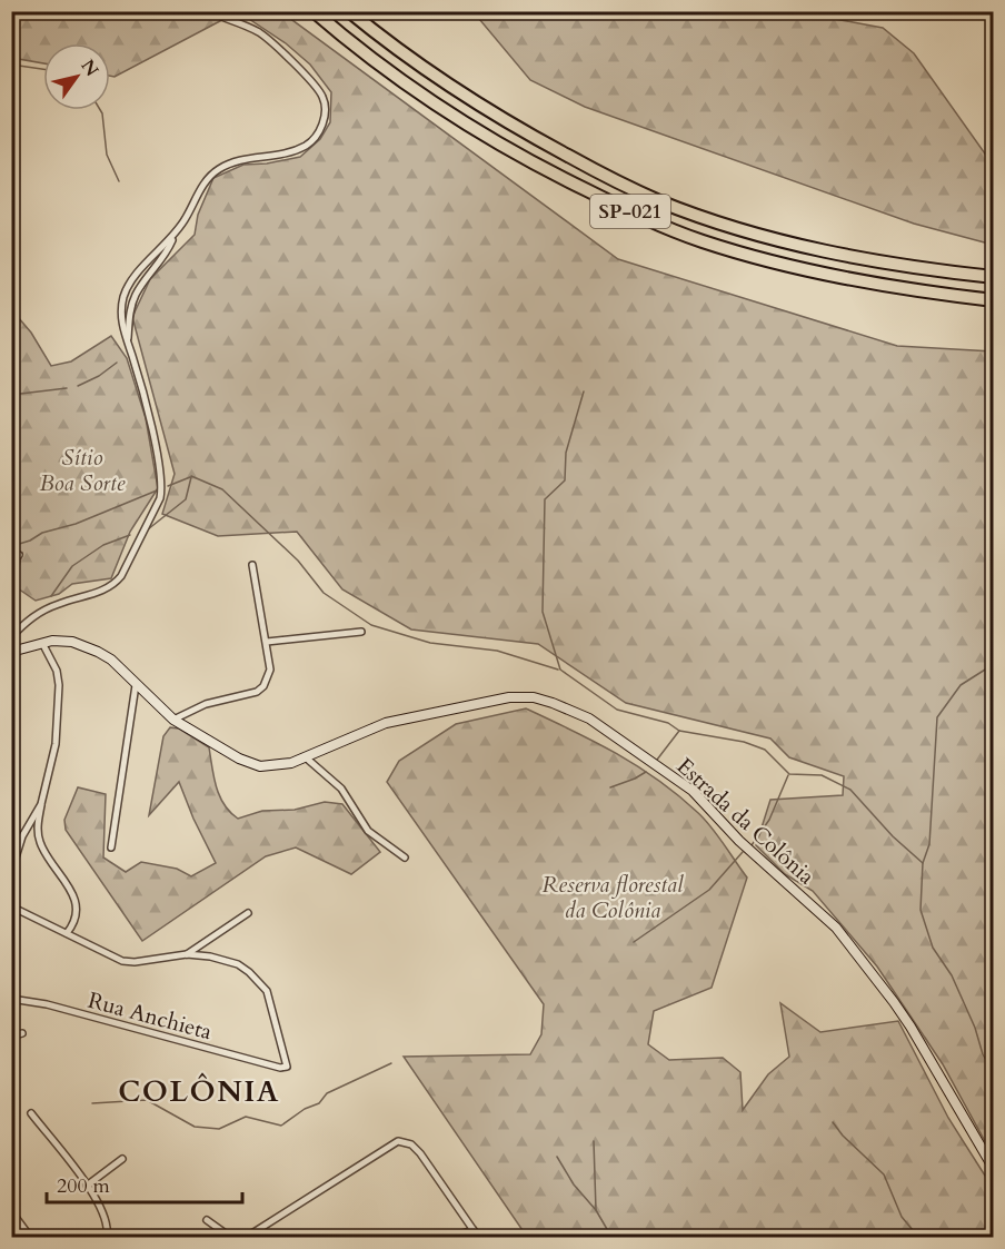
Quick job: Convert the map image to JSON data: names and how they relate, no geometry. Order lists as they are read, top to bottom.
{
  "streets": {
    "highway": ["SP-021"],
    "street": ["Estrada da Colônia", "Rua Anchieta"]
  },
  "districts": ["COLÔNIA"],
  "parks": ["Sítio Boa Sorte", "Reserva florestal da Colônia"],
  "scale_bar": "200 m",
  "north": "top right"
}
